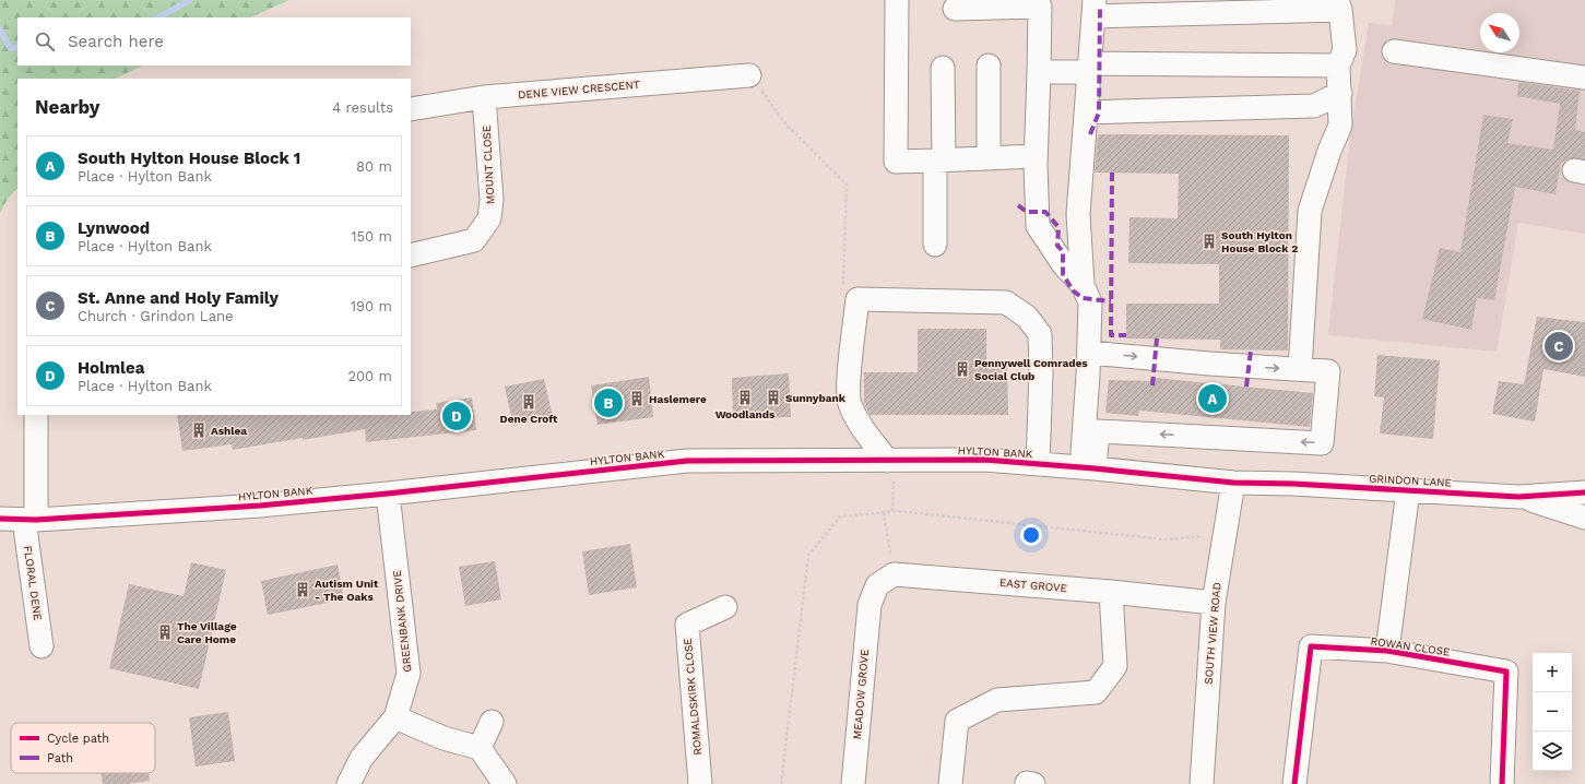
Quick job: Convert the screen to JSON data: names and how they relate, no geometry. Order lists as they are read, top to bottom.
{
  "streets": {
    "street": [
      "DENE VIEW CRESCENT",
      "MOUNT CLOSE",
      "HYLTON BANK",
      "GRINDON LANE",
      "FLORAL DENE",
      "EAST GROVE",
      "GREENBANK DRIVE",
      "SOUTH VIEW ROAD",
      "ROWAN CLOSE",
      "MEADOW GROVE",
      "ROMALDSKIRK CLOSE"
    ]
  },
  "crossings": [
    ["DENE VIEW CRESCENT", "MOUNT CLOSE"],
    ["HYLTON BANK", "GRINDON LANE"],
    ["HYLTON BANK", "FLORAL DENE"],
    ["HYLTON BANK", "GREENBANK DRIVE"],
    ["HYLTON BANK", "SOUTH VIEW ROAD"],
    ["GRINDON LANE", "SOUTH VIEW ROAD"],
    ["GRINDON LANE", "ROWAN CLOSE"],
    ["EAST GROVE", "SOUTH VIEW ROAD"],
    ["EAST GROVE", "MEADOW GROVE"]
  ],
  "places": {
    "building": [
      "South Hylton House Block 2",
      "Pennywell Comrades Social Club",
      "Woodlands",
      "Sunnybank",
      "Haslemere",
      "Dene Croft",
      "Ashlea",
      "Autism Unit - The Oaks",
      "The Village Care Home"
    ]
  },
  "legend": ["Cycle path", "Path"],
  "north": "top left",
  "page": {
    "search": "Search here",
    "heading": ["Nearby", "4 results"],
    "list": [
      {
        "mark": "A",
        "name": "South Hylton House Block 1",
        "note": "Place · Hylton Bank",
        "value": "80 m"
      },
      {
        "mark": "B",
        "name": "Lynwood",
        "note": "Place · Hylton Bank",
        "value": "150 m"
      },
      {
        "mark": "C",
        "name": "St. Anne and Holy Family",
        "note": "Church · Grindon Lane",
        "value": "190 m"
      },
      {
        "mark": "D",
        "name": "Holmlea",
        "note": "Place · Hylton Bank",
        "value": "200 m"
      }
    ],
    "pins": [
      "C",
      "A",
      "B",
      "D"
    ],
    "map_buttons": ["+", "−"]
  }
}
